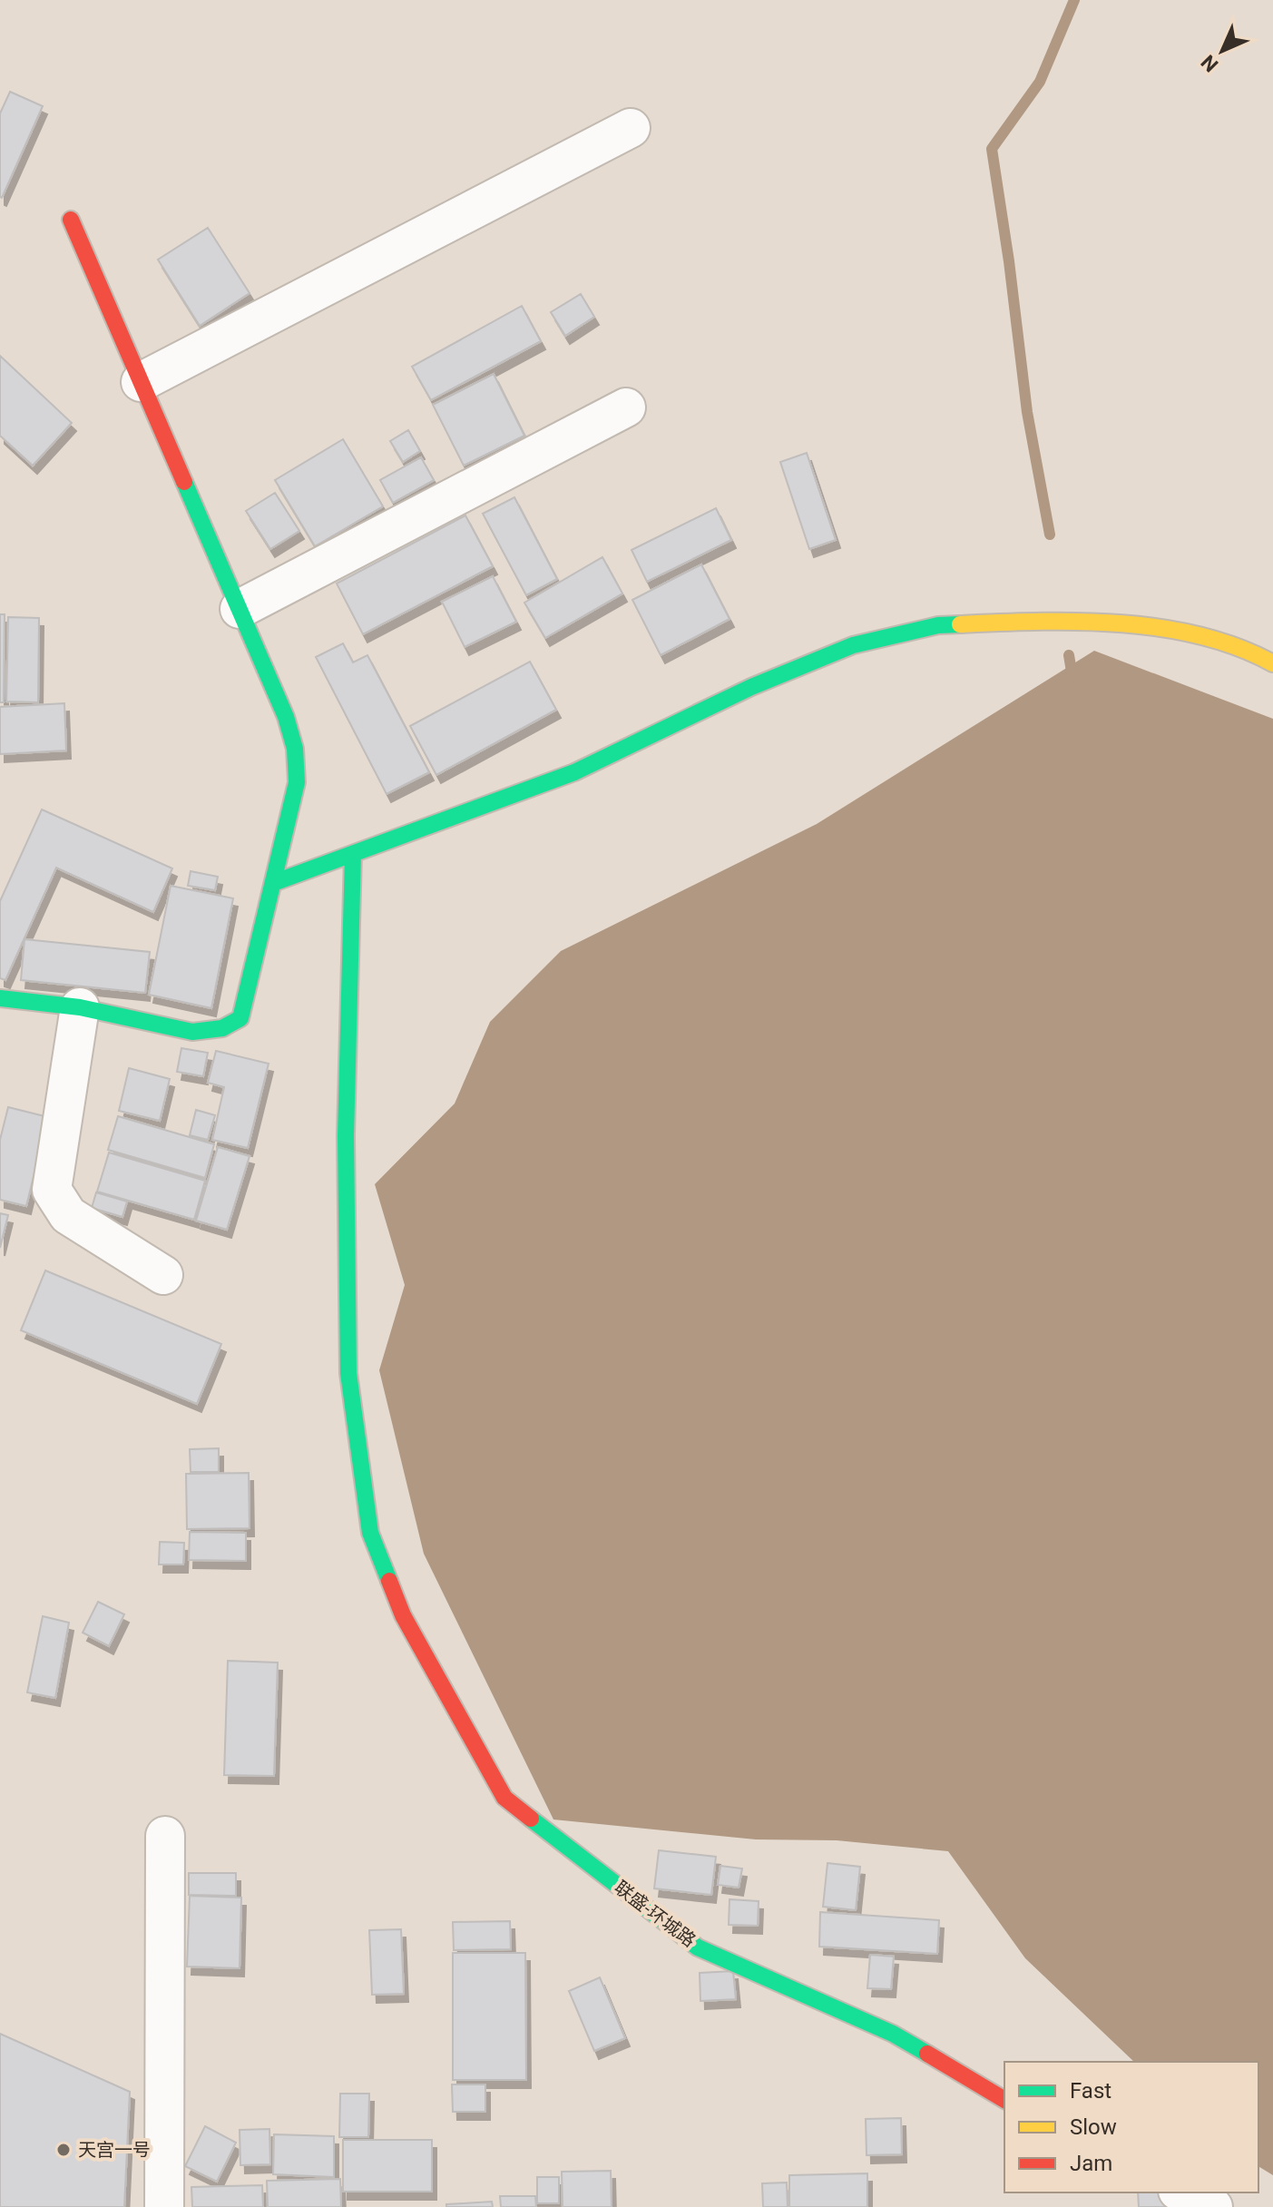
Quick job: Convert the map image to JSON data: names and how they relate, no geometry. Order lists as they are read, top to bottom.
{
  "streets": {
    "street": ["联盛-环城路"]
  },
  "places": ["天宫一号"],
  "legend": ["Fast", "Slow", "Jam"],
  "north": "bottom left"
}
